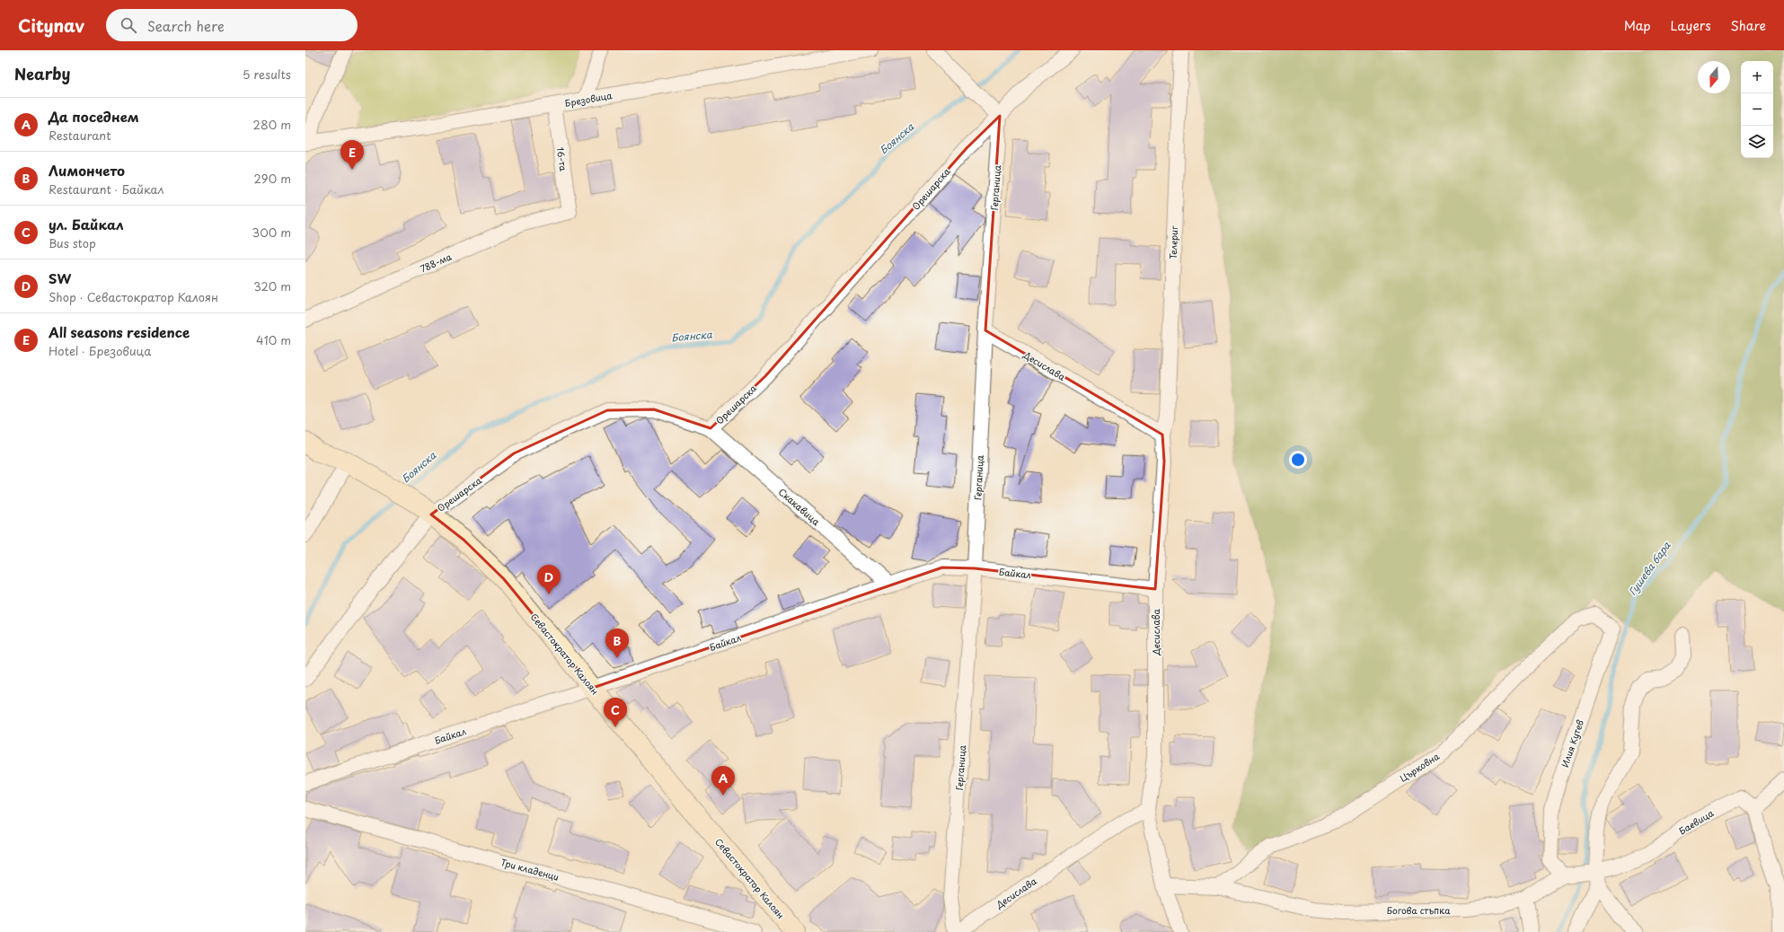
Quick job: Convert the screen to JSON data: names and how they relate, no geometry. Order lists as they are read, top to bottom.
{
  "streets": {
    "main road": ["Севастократор Калоян"],
    "street": [
      "Брезовица",
      "16-та",
      "Герганица",
      "Орешарска",
      "Телериг",
      "788-ма",
      "Десислава",
      "Скакавица",
      "Байкал",
      "Илия Кутев",
      "Църковна",
      "Баевица",
      "Три кладенци",
      "Богова стъпка"
    ]
  },
  "crossings": [
    ["Брезовица", "16-та"],
    ["16-та", "788-ма"],
    ["Герганица", "Орешарска"],
    ["Герганица", "Десислава"],
    ["Герганица", "Байкал"],
    ["Орешарска", "Скакавица"],
    ["Орешарска", "Севастократор Калоян"],
    ["Телериг", "Десислава"],
    ["Десислава", "Байкал"],
    ["Скакавица", "Байкал"],
    ["Байкал", "Севастократор Калоян"],
    ["Илия Кутев", "Църковна"],
    ["Илия Кутев", "Богова стъпка"],
    ["Църковна", "Богова стъпка"],
    ["Баевица", "Богова стъпка"]
  ],
  "water": ["Боянска", "Гушева бара"],
  "north": "bottom",
  "page": {
    "header": "Citynav",
    "search": "Search here",
    "nav": ["Map", "Layers", "Share"],
    "heading": ["Nearby", "5 results"],
    "map_buttons": ["+", "−"],
    "list": [
      {
        "mark": "A",
        "name": "Да поседнем",
        "note": "Restaurant",
        "value": "280 m"
      },
      {
        "mark": "B",
        "name": "Лимончето",
        "note": "Restaurant · Байкал",
        "value": "290 m"
      },
      {
        "mark": "C",
        "name": "ул. Байкал",
        "note": "Bus stop",
        "value": "300 m"
      },
      {
        "mark": "D",
        "name": "SW",
        "note": "Shop · Севастократор Калоян",
        "value": "320 m"
      },
      {
        "mark": "E",
        "name": "All seasons residence",
        "note": "Hotel · Брезовица",
        "value": "410 m"
      }
    ],
    "pins": [
      "E",
      "D",
      "B",
      "C",
      "A"
    ]
  }
}
